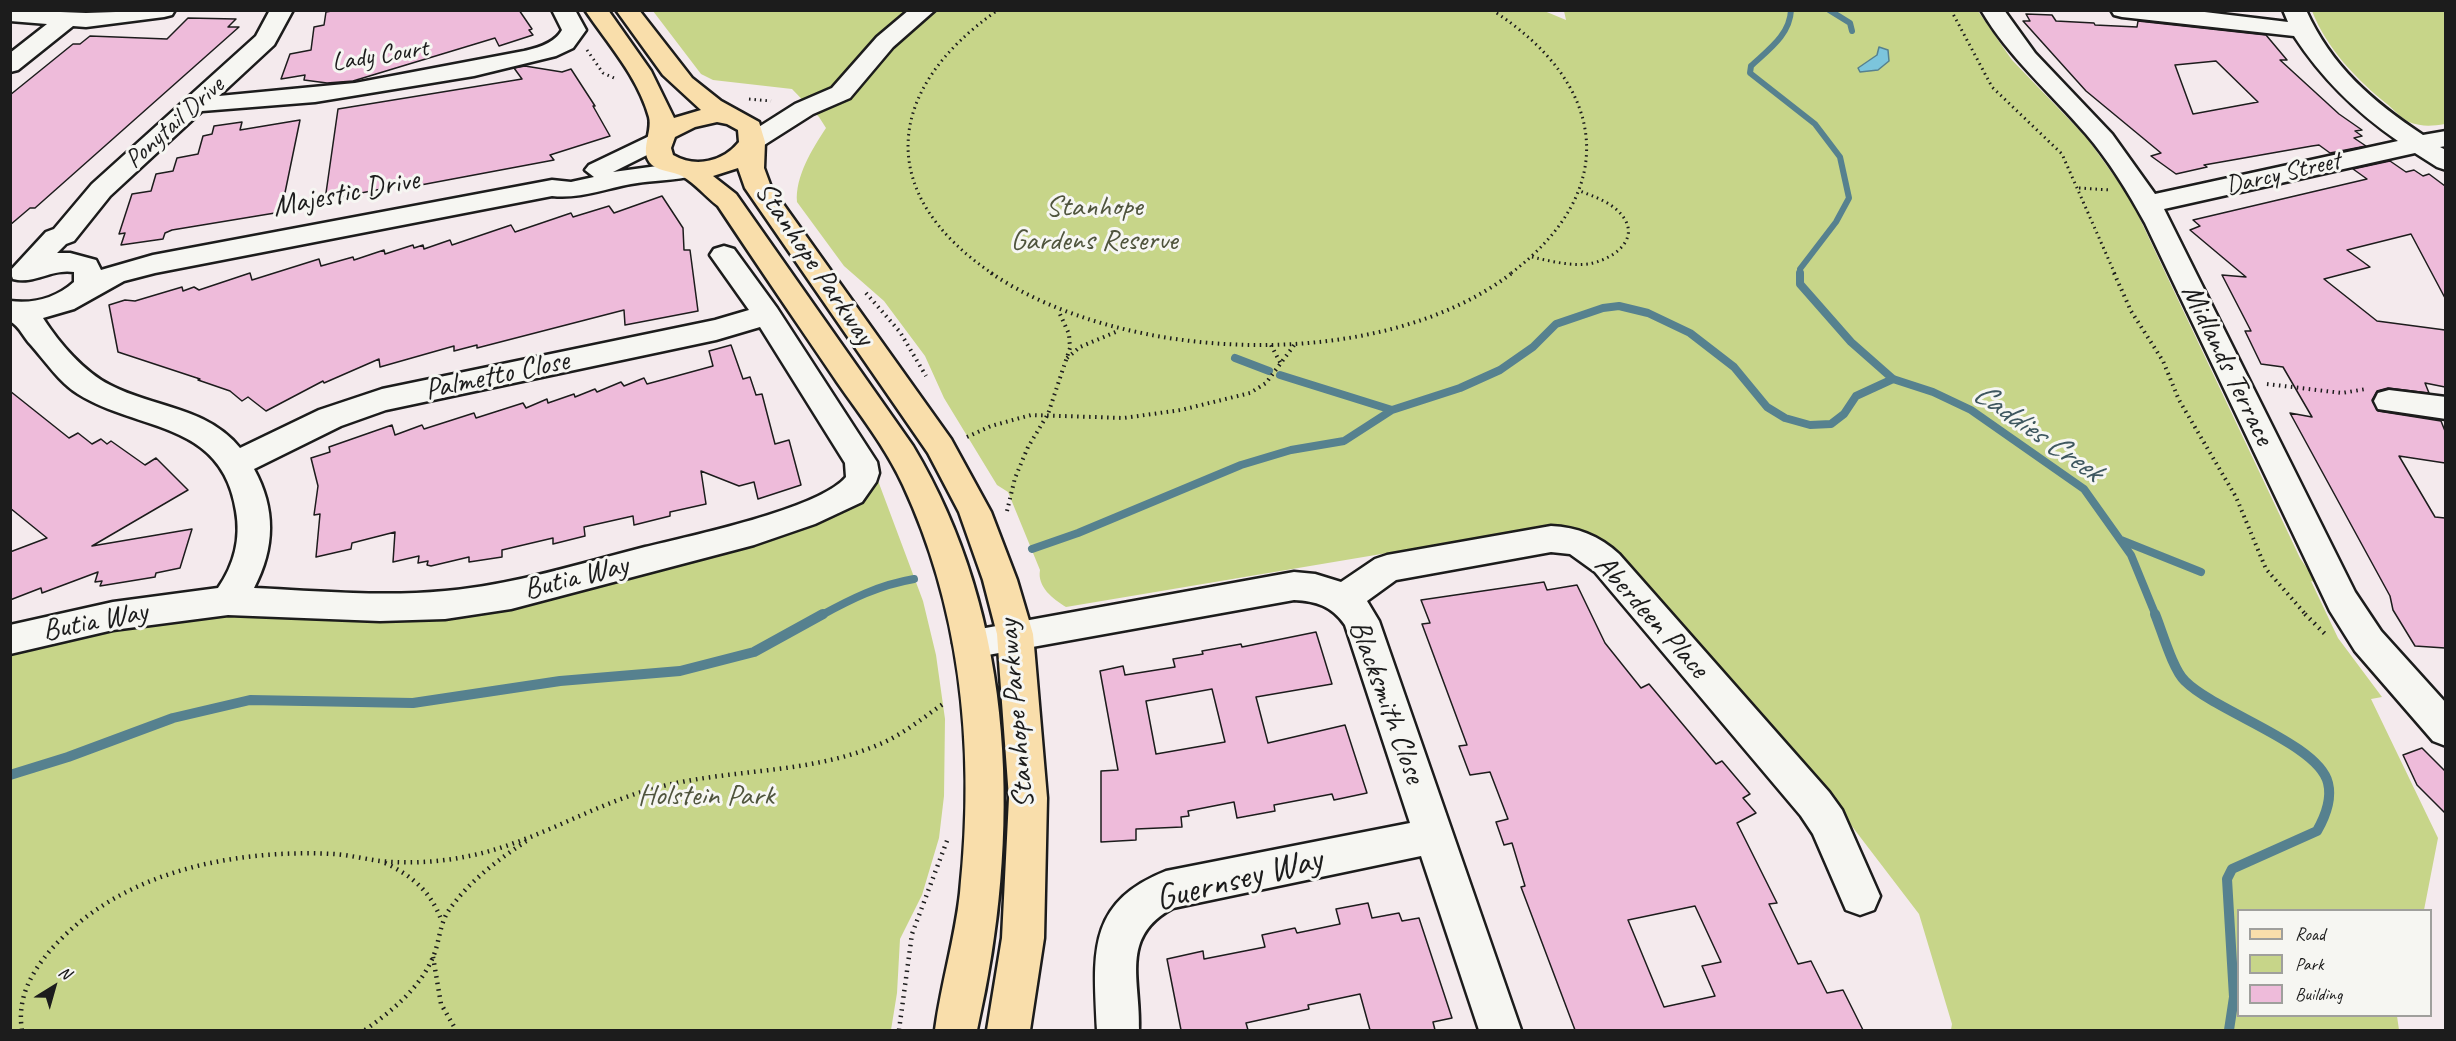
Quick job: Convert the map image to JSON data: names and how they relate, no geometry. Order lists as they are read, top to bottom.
{
  "streets": {
    "main road": ["Stanhope Parkway"],
    "street": [
      "Lady Court",
      "Ponytail Drive",
      "Darcy Street",
      "Majestic Drive",
      "Midlands Terrace",
      "Palmetto Close",
      "Butia Way",
      "Aberdeen Place",
      "Blacksmith Close",
      "Guernsey Way"
    ]
  },
  "crossings": [
    ["Lady Court", "Ponytail Drive"],
    ["Darcy Street", "Midlands Terrace"],
    ["Majestic Drive", "Stanhope Parkway"],
    ["Stanhope Parkway", "Blacksmith Close"],
    ["Palmetto Close", "Butia Way"],
    ["Aberdeen Place", "Blacksmith Close"],
    ["Blacksmith Close", "Guernsey Way"]
  ],
  "water": ["Caddies Creek"],
  "parks": ["Stanhope Gardens Reserve", "Holstein Park"],
  "legend": ["Road", "Park", "Building"],
  "north": "top right"
}
